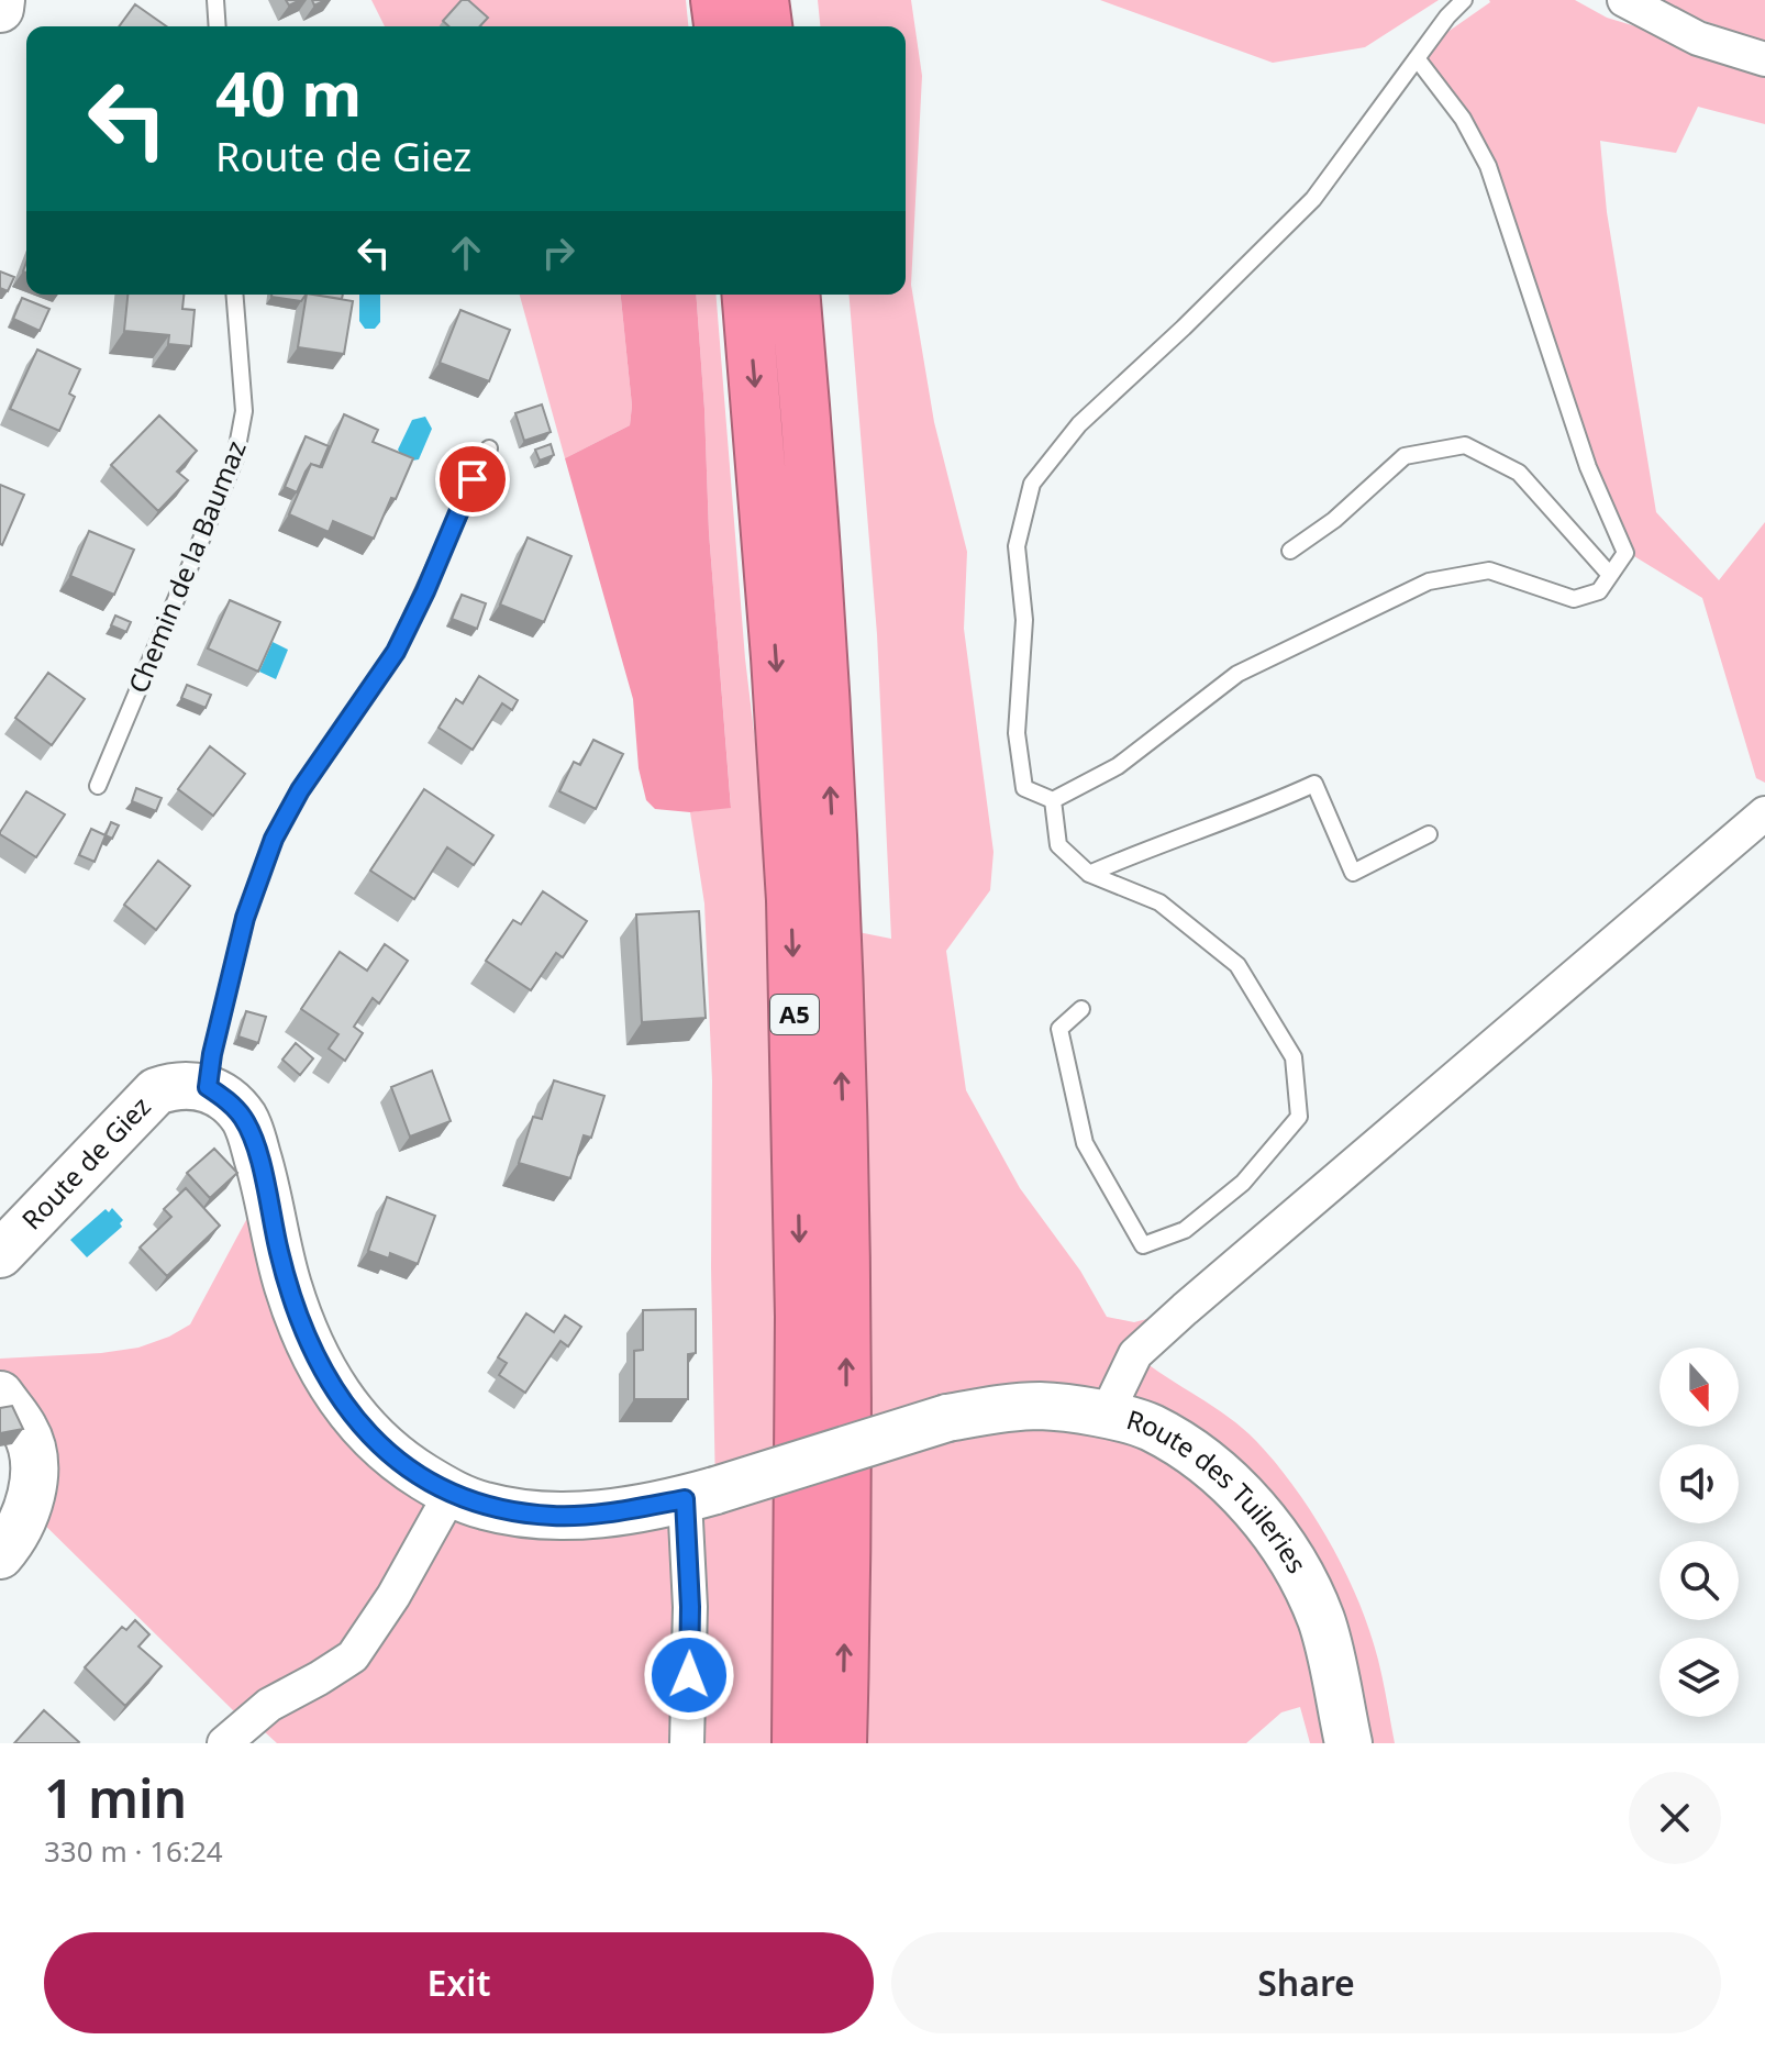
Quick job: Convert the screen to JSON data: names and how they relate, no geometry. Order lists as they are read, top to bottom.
{
  "streets": {
    "highway": ["A5"],
    "street": ["Route de Giez", "Route des Tuileries"],
    "lane": ["Chemin de la Baumaz"]
  },
  "north": "bottom",
  "page": {
    "turn": ["40 m", "Route de Giez"],
    "heading": ["1 min", "330 m · 16:24"],
    "buttons": ["Exit", "Share"]
  }
}
